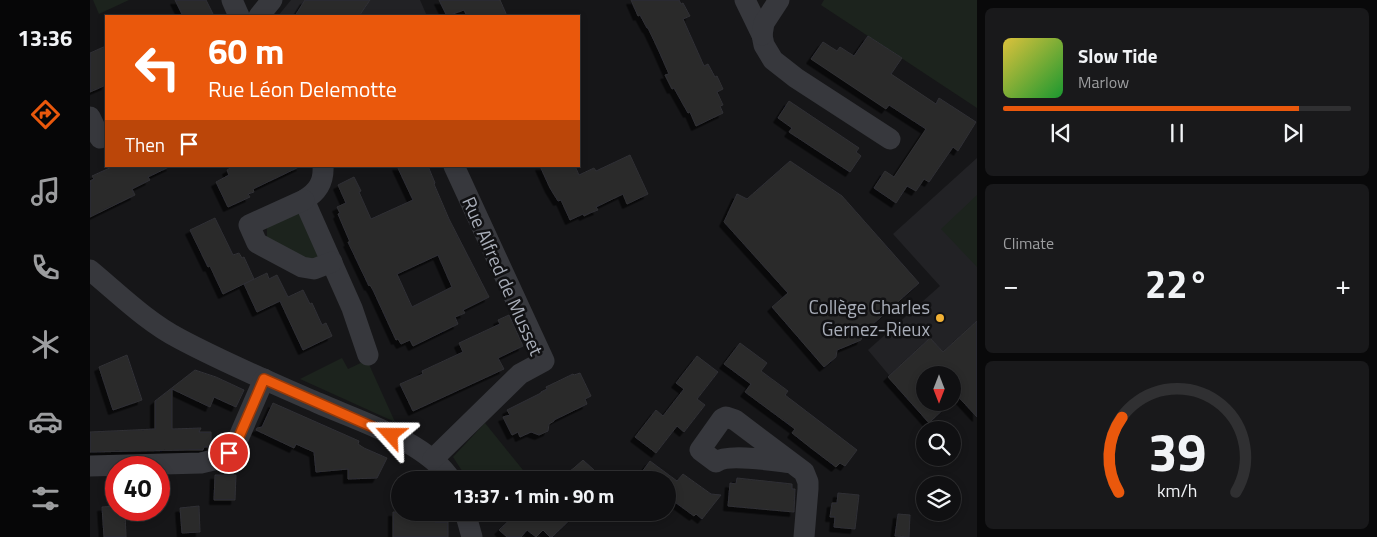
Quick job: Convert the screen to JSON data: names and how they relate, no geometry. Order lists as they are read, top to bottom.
{
  "streets": {
    "street": ["Rue Alfred de Musset"]
  },
  "places": ["Collège Charles Gernez-Rieux"],
  "north": "bottom",
  "page": {
    "tabs": "13:36",
    "turn": ["60 m", "Rue Léon Delemotte"],
    "song": ["Slow Tide", "Marlow"],
    "then": "Then",
    "tile": "Climate",
    "heat": ["−", "22°", "+"],
    "limit": "40",
    "trip": "13:37 · 1 min · 90 m",
    "gauge": ["39", "km/h"]
  }
}
